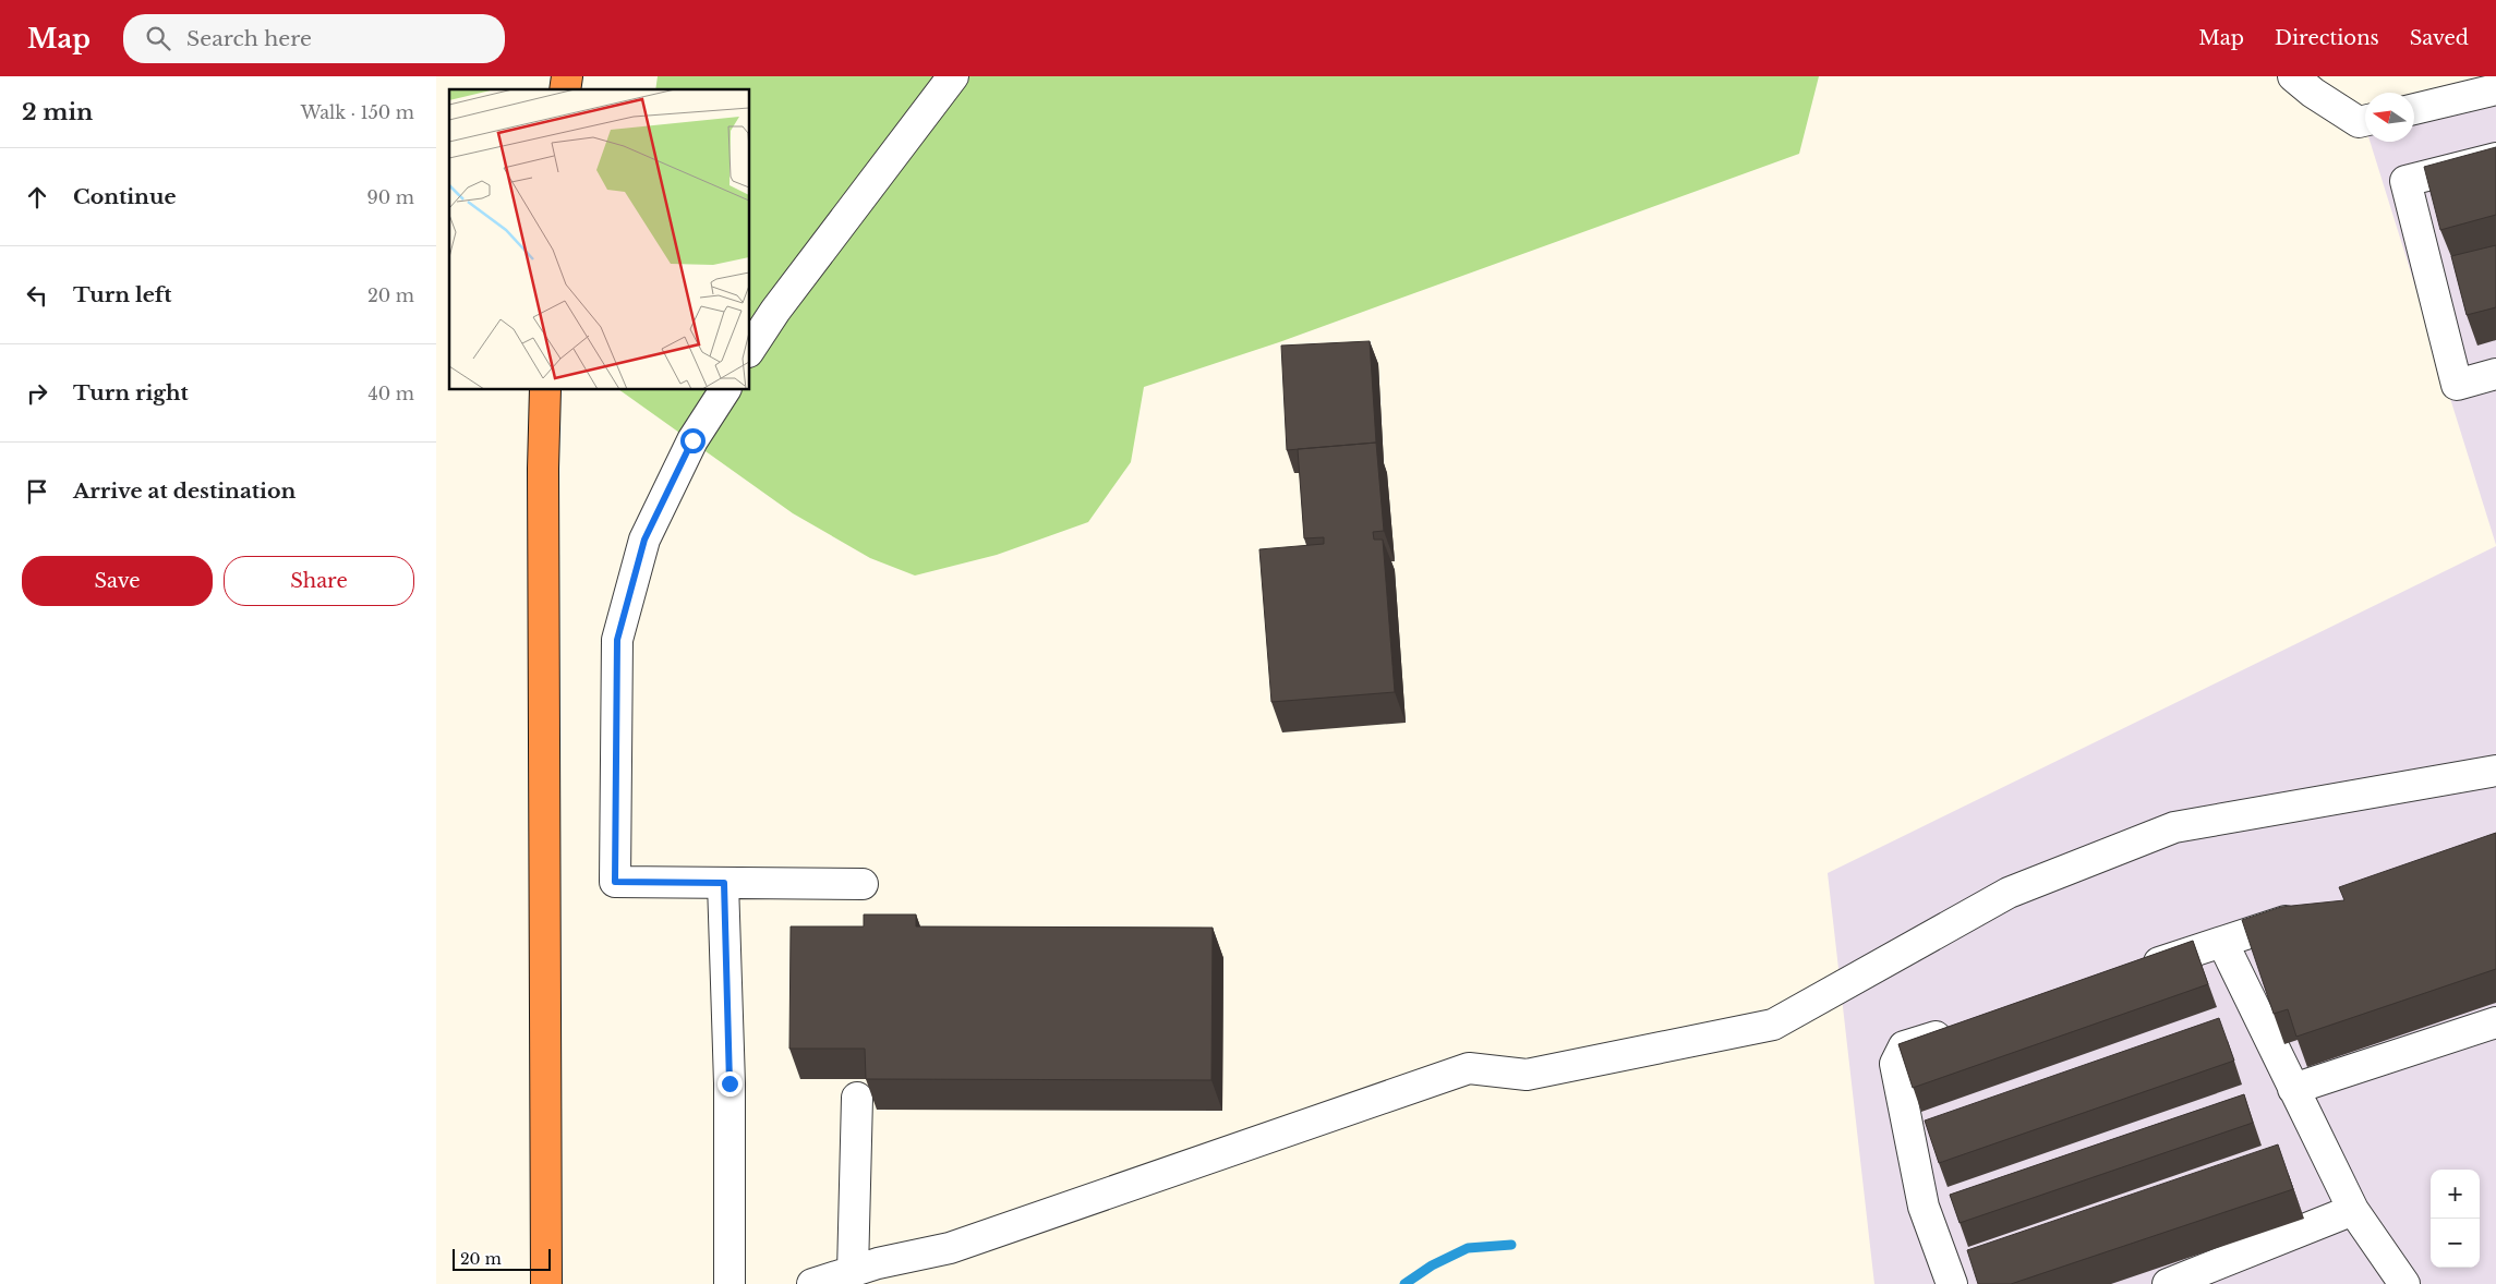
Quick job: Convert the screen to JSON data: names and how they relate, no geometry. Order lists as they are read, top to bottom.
{
  "scale_bar": "20 m",
  "north": "left",
  "page": {
    "header": "Map",
    "search": "Search here",
    "nav": ["Map", "Directions", "Saved"],
    "heading": ["2 min", "Walk · 150 m"],
    "list": [
      ["Continue", "90 m"],
      ["Turn left", "20 m"],
      ["Turn right", "40 m"],
      "Arrive at destination"
    ],
    "buttons": ["Save", "Share"],
    "map_buttons": ["+", "−"],
    "scale": "20 m"
  }
}
